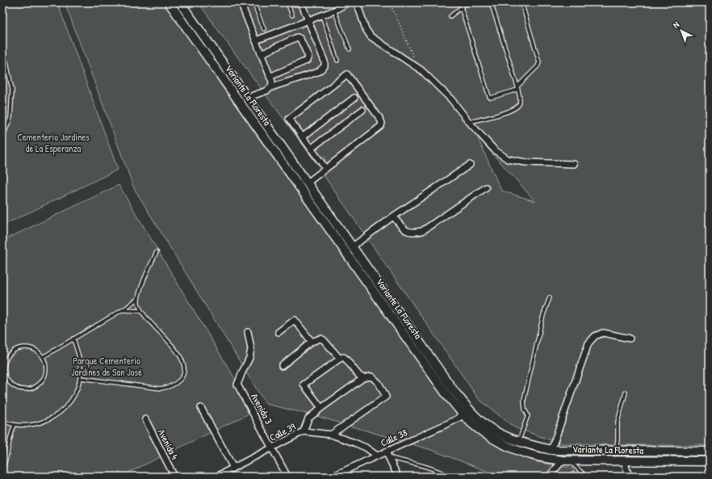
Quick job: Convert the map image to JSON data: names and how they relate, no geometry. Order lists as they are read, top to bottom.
{
  "streets": {
    "main road": ["Variante La Floresta"],
    "street": [
      "Avenida 3",
      "Calle 39",
      "Calle 38",
      "Avenida 4"
    ]
  },
  "crossings": [
    ["Variante La Floresta", "Calle 38"],
    ["Avenida 3", "Calle 39"],
    ["Calle 39", "Calle 38"]
  ],
  "parks": ["Cementerio Jardines de La Esperanza", "Parque Cementerio Jardines de San José"],
  "north": "top left"
}
